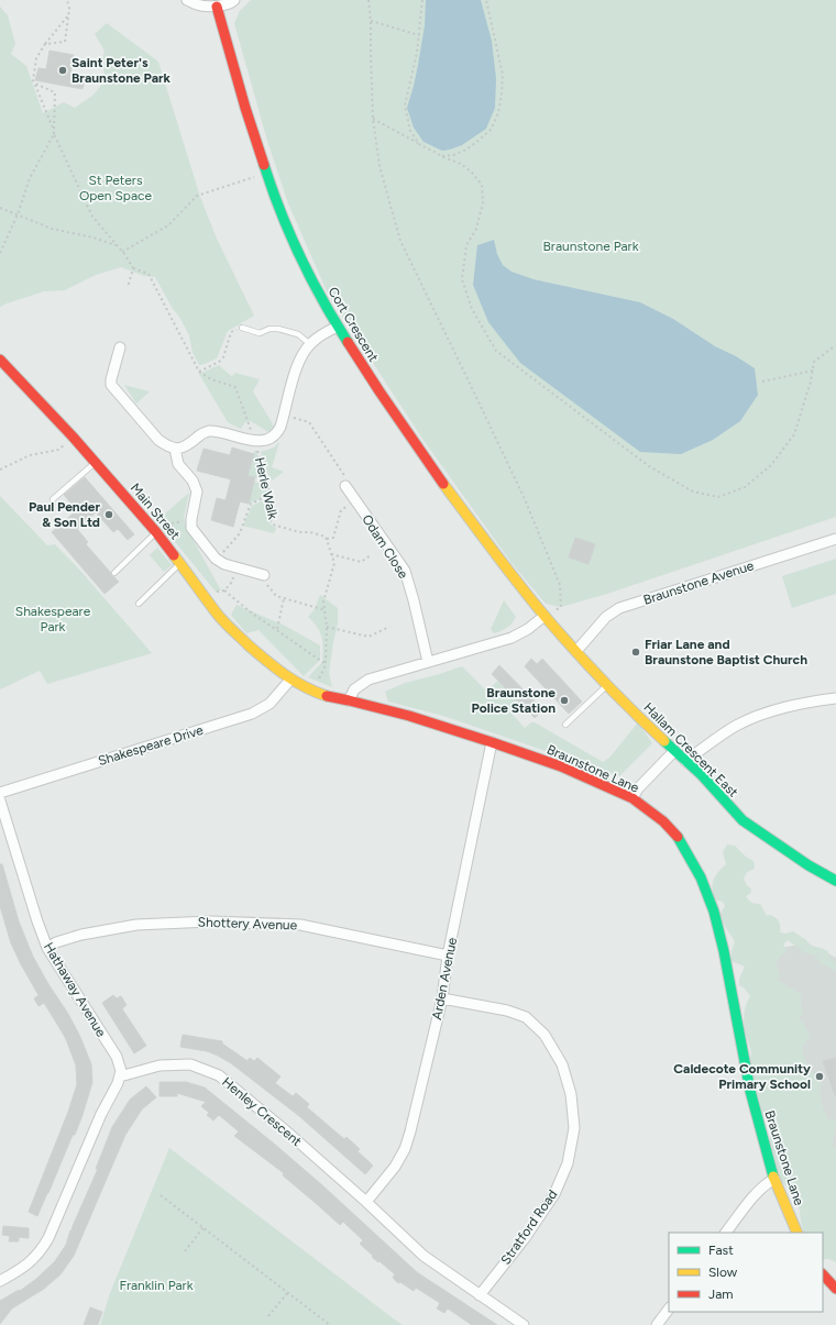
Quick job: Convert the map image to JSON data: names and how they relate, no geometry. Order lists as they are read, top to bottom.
{
  "streets": {
    "street": [
      "Cort Crescent",
      "Main Street",
      "Odam Close",
      "Braunstone Avenue",
      "Shakespeare Drive",
      "Hallam Crescent East",
      "Braunstone Lane",
      "Shottery Avenue",
      "Arden Avenue",
      "Hathaway Avenue",
      "Henley Crescent",
      "Stratford Road"
    ],
    "path": ["Herle Walk"]
  },
  "crossings": [
    ["Cort Crescent", "Hallam Crescent East"],
    ["Main Street", "Shakespeare Drive"],
    ["Main Street", "Braunstone Lane"],
    ["Braunstone Avenue", "Hallam Crescent East"],
    ["Shakespeare Drive", "Braunstone Lane"],
    ["Braunstone Lane", "Arden Avenue"],
    ["Shottery Avenue", "Arden Avenue"],
    ["Shottery Avenue", "Hathaway Avenue"],
    ["Arden Avenue", "Henley Crescent"],
    ["Arden Avenue", "Stratford Road"],
    ["Hathaway Avenue", "Henley Crescent"],
    ["Henley Crescent", "Stratford Road"]
  ],
  "parks": [
    "St Peters Open Space",
    "Braunstone Park",
    "Shakespeare Park",
    "Franklin Park"
  ],
  "places": [
    "Saint Peter's Braunstone Park",
    "Paul Pender & Son Ltd",
    "Friar Lane and Braunstone Baptist Church",
    "Braunstone Police Station",
    "Caldecote Community Primary School"
  ],
  "legend": ["Fast", "Slow", "Jam"]
}
